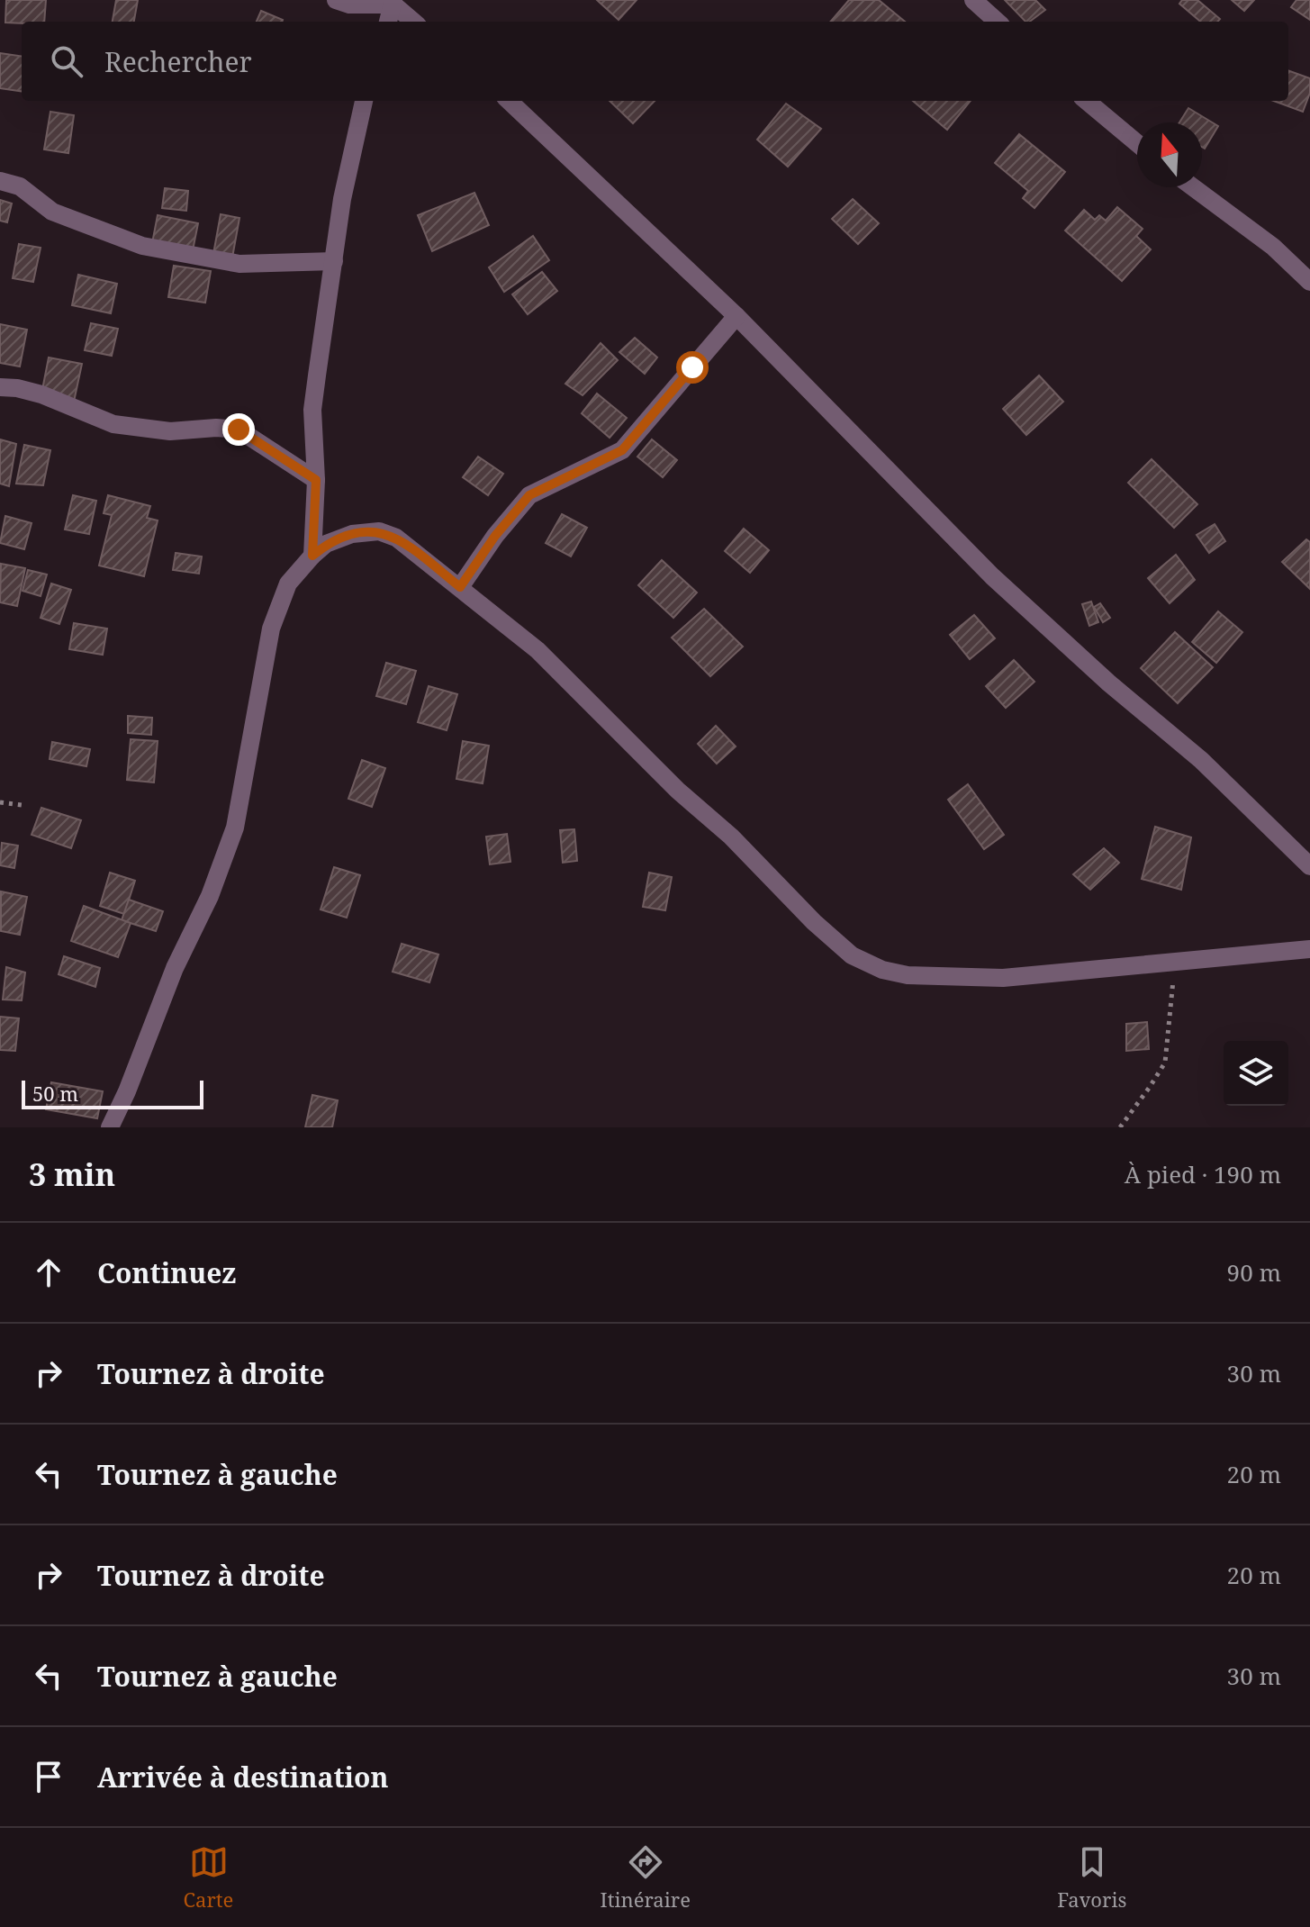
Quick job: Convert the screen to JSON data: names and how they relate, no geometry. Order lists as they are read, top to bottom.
{
  "scale_bar": "50 m",
  "north": "top",
  "page": {
    "search": "Rechercher",
    "scale": "50 m",
    "heading": ["3 min", "À pied · 190 m"],
    "list": [
      ["Continuez", "90 m"],
      ["Tournez à droite", "30 m"],
      ["Tournez à gauche", "20 m"],
      ["Tournez à droite", "20 m"],
      ["Tournez à gauche", "30 m"],
      "Arrivée à destination"
    ],
    "nav": ["Carte", "Itinéraire", "Favoris"]
  }
}
